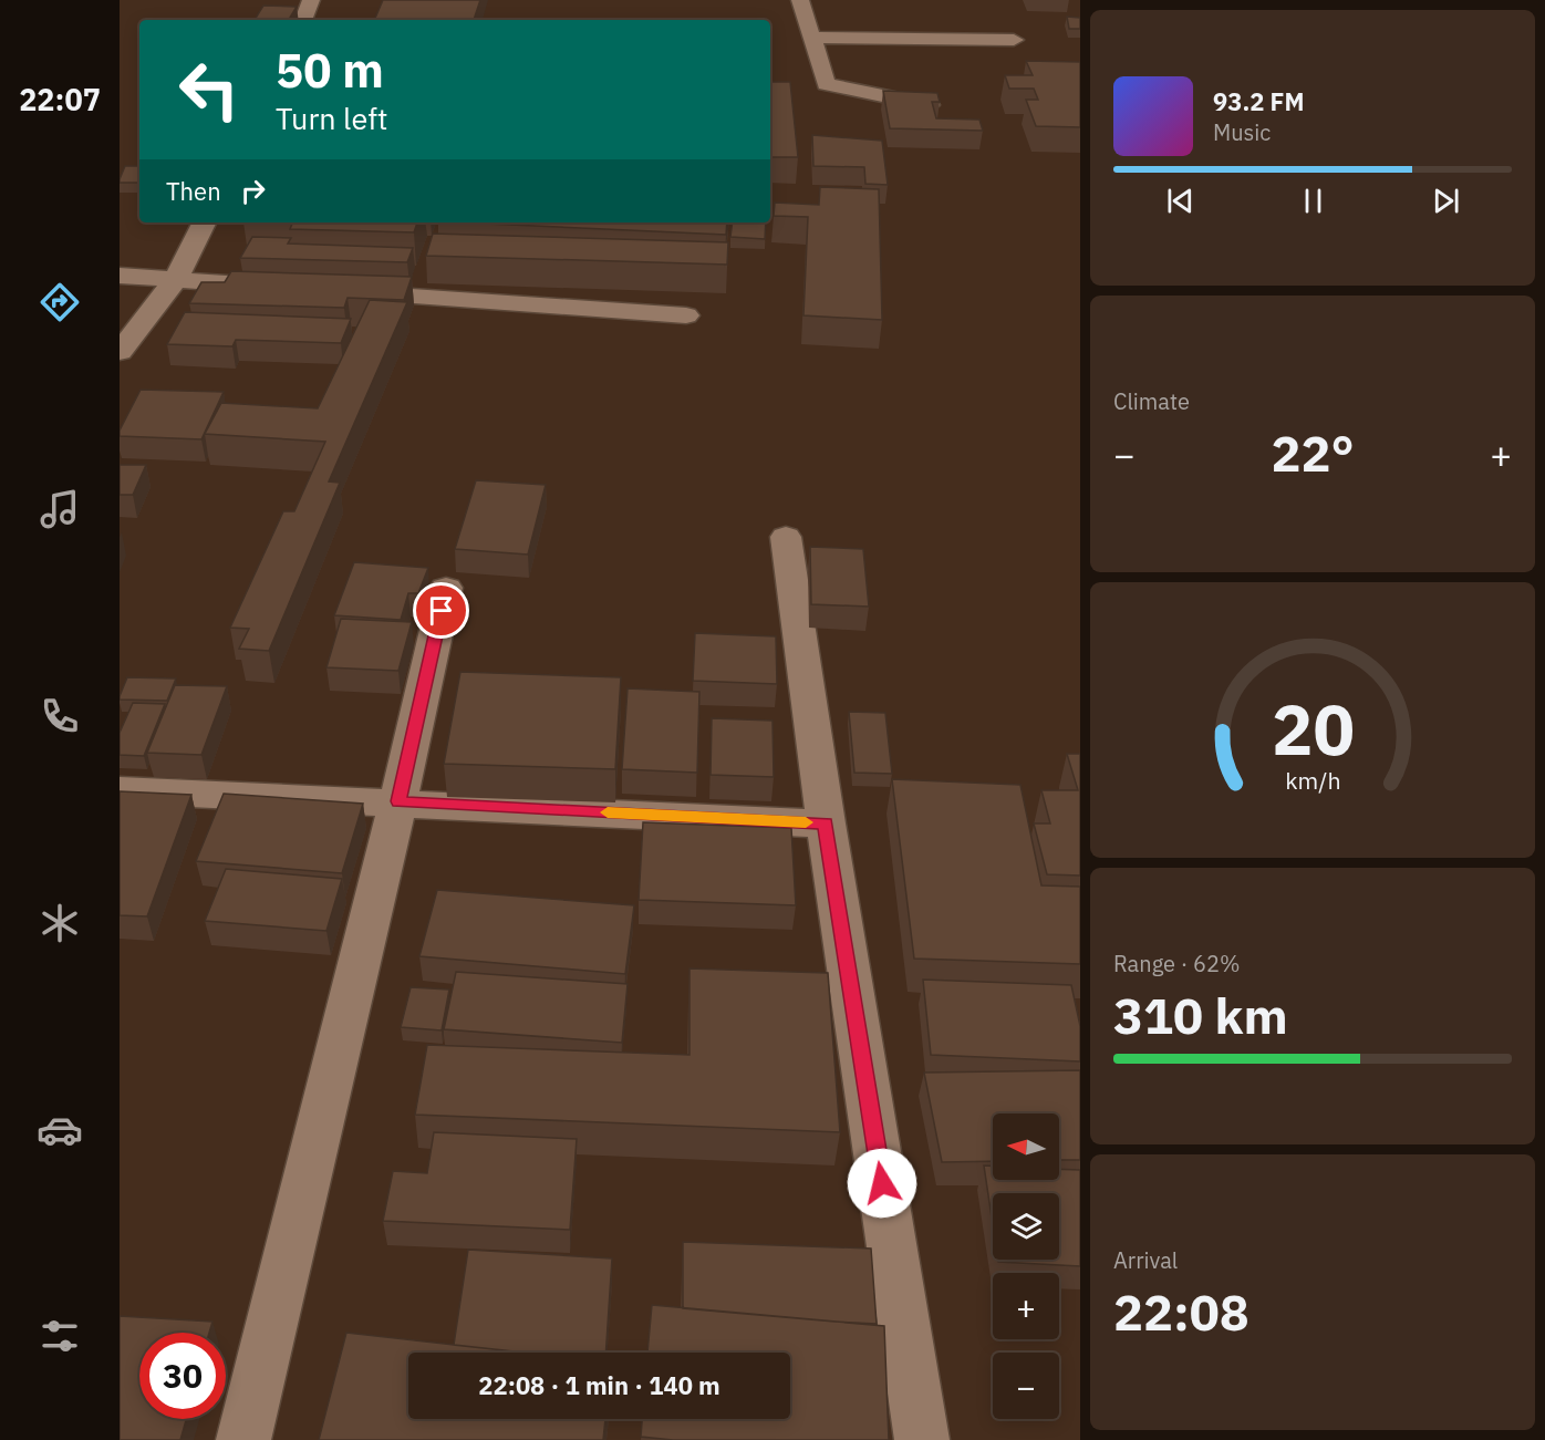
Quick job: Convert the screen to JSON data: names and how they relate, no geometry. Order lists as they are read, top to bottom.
{
  "north": "left",
  "page": {
    "tabs": "22:07",
    "turn": ["50 m", "Turn left"],
    "song": ["93.2 FM", "Music"],
    "then": "Then",
    "tile": [
      "Climate",
      ["Range · 62%", "310 km"],
      ["Arrival", "22:08"]
    ],
    "heat": ["−", "22°", "+"],
    "map_buttons": ["+", "−"],
    "limit": "30",
    "trip": "22:08 · 1 min · 140 m",
    "gauge": ["20", "km/h"]
  }
}
